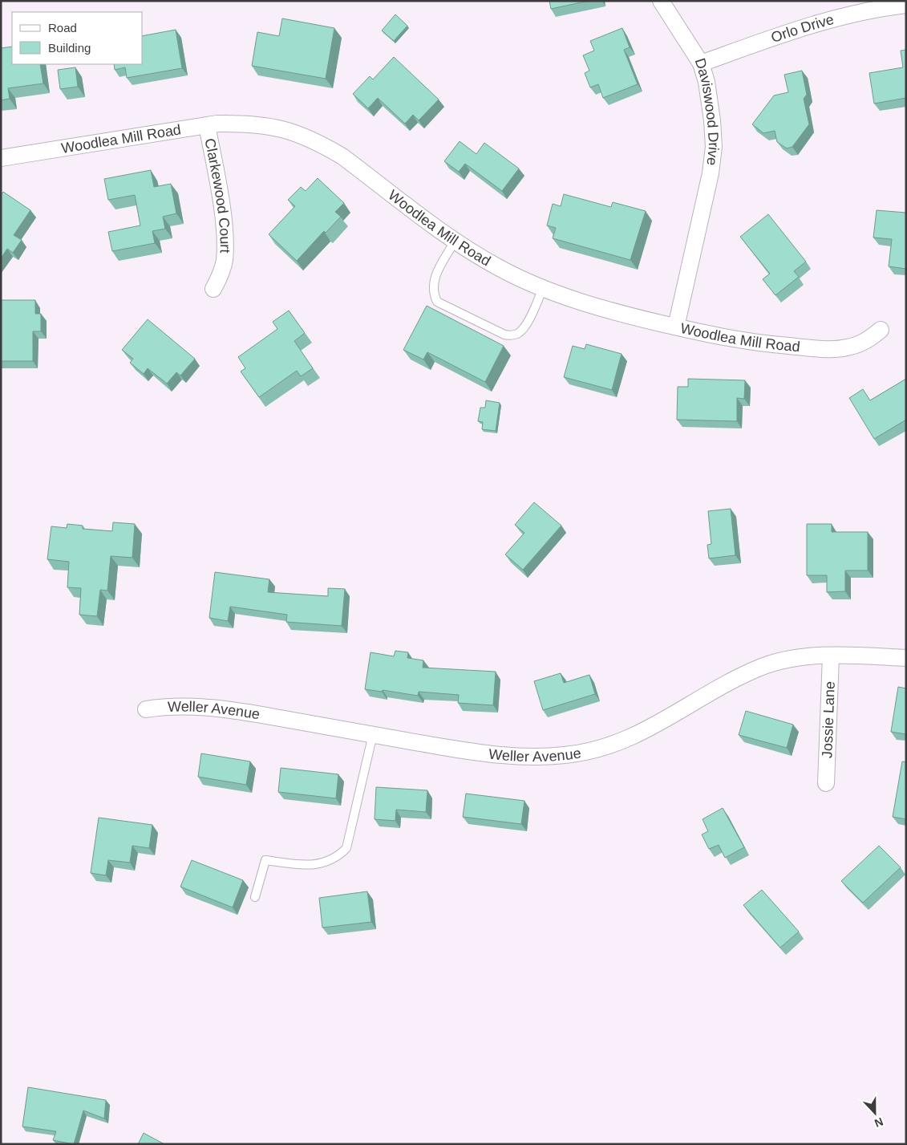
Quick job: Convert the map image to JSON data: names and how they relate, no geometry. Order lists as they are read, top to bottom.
{
  "streets": {
    "street": [
      "Orlo Drive",
      "Daviswood Drive",
      "Woodlea Mill Road",
      "Clarkewood Court",
      "Weller Avenue",
      "Jossie Lane"
    ]
  },
  "crossings": [
    ["Orlo Drive", "Daviswood Drive"],
    ["Daviswood Drive", "Woodlea Mill Road"],
    ["Woodlea Mill Road", "Clarkewood Court"],
    ["Weller Avenue", "Jossie Lane"]
  ],
  "legend": ["Road", "Building"],
  "north": "bottom"
}
